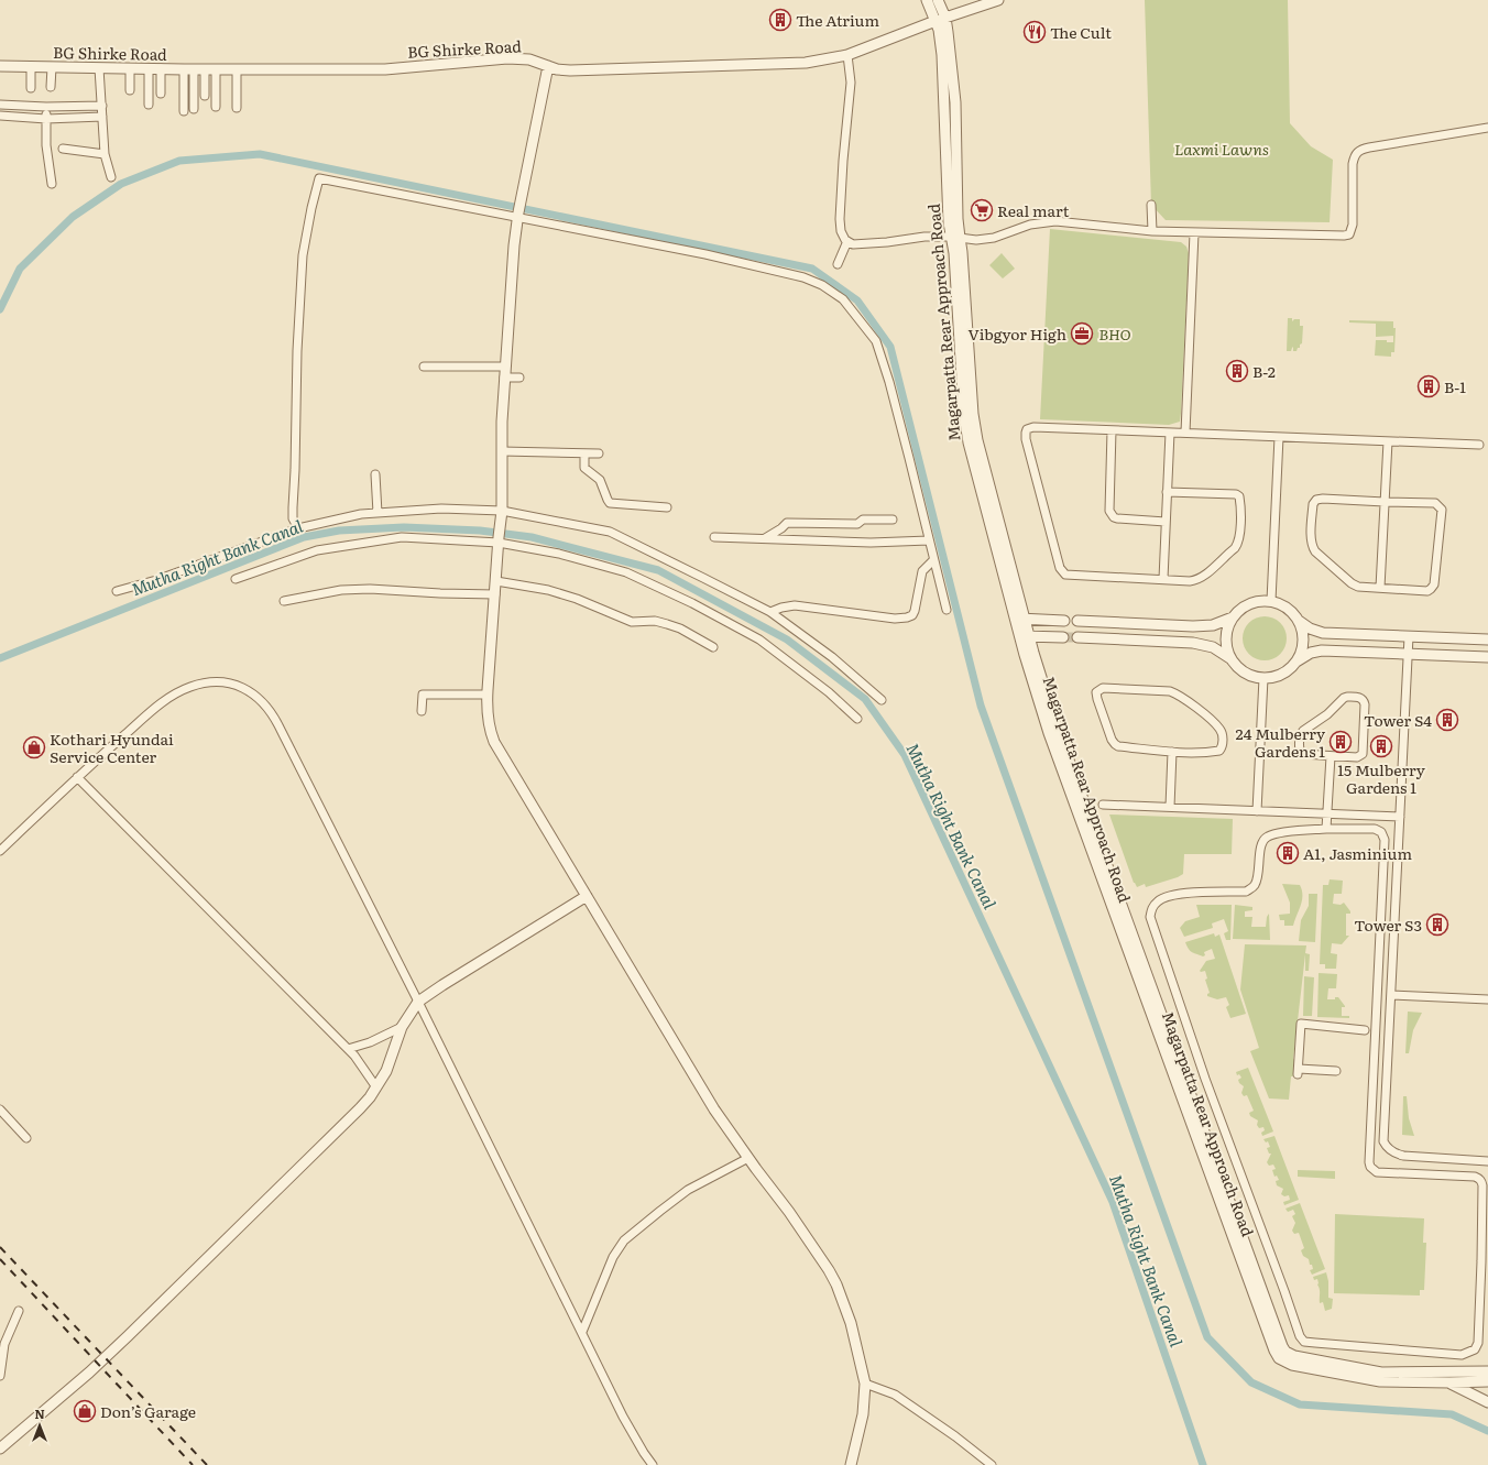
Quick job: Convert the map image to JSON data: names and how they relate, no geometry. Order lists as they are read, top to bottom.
{
  "streets": {
    "street": ["BG Shirke Road", "Magarpatta Rear Approach Road"]
  },
  "crossings": [
    ["BG Shirke Road", "Magarpatta Rear Approach Road"]
  ],
  "water": ["Mutha Right Bank Canal"],
  "parks": ["Laxmi Lawns", "BHO"],
  "places": {
    "building": [
      "The Atrium",
      "B-2",
      "B-1",
      "Tower S4",
      "24 Mulberry Gardens 1",
      "15 Mulberry Gardens 1",
      "A1, Jasminium",
      "Tower S3"
    ],
    "restaurant": ["The Cult"],
    "supermarket": ["Real mart"],
    "office": ["Vibgyor High"],
    "shop": ["Kothari Hyundai Service Center", "Don’s Garage"]
  },
  "north": "top"
}
